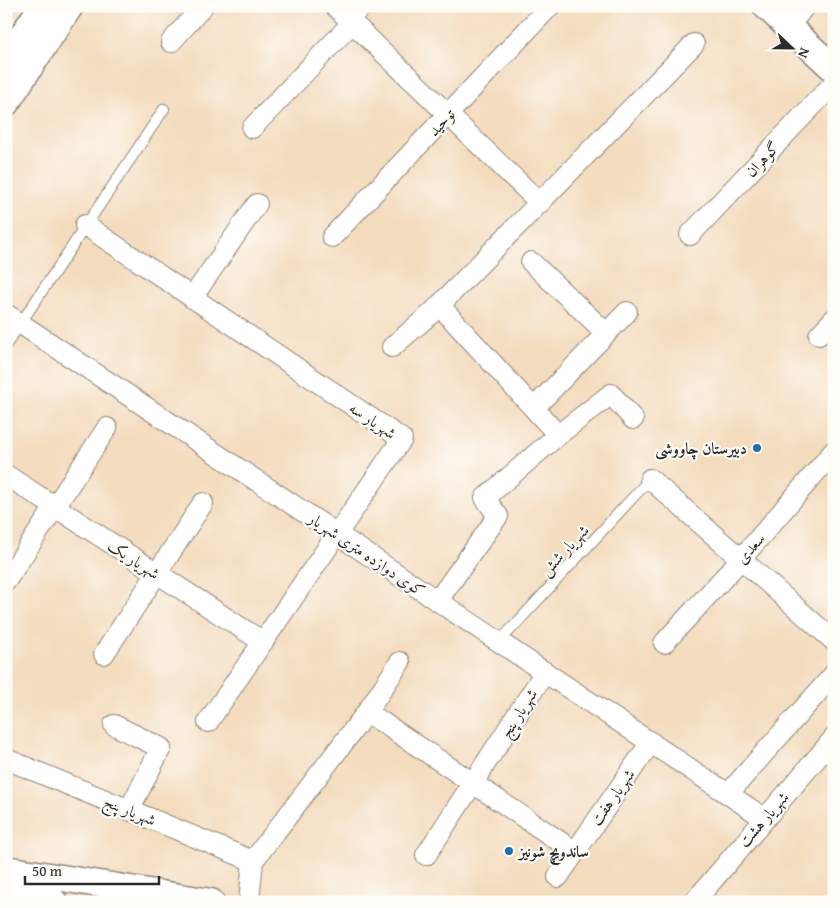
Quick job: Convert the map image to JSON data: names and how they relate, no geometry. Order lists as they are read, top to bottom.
{
  "streets": {
    "street": [
      "توحید",
      "گوهران",
      "شهریار سه",
      "سعدی",
      "کوی دوازده متری شهریار",
      "شهریار یک",
      "شهریار پنج",
      "شهریار هفت",
      "شهریار هشت"
    ],
    "lane": ["شهریار شش"]
  },
  "crossings": [
    ["شهریار سه", "کوی دوازده متری شهریار"],
    ["شهریار سه", "شهریار یک"],
    ["شهریار شش", "کوی دوازده متری شهریار"],
    ["کوی دوازده متری شهریار", "شهریار پنج"],
    ["کوی دوازده متری شهریار", "شهریار هفت"],
    ["کوی دوازده متری شهریار", "شهریار هشت"]
  ],
  "places": ["دبیرستان چاووشی", "ساندویچ شونیز"],
  "scale_bar": "50 m",
  "north": "right"
}
